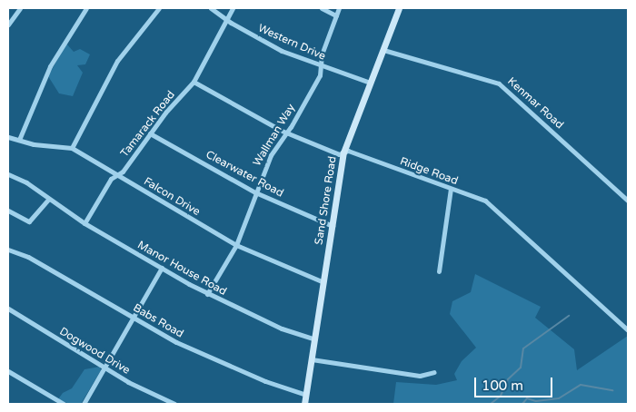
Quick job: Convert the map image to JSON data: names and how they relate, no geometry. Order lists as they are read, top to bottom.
{
  "streets": {
    "street": [
      "Western Drive",
      "Kenmar Road",
      "Tamarack Road",
      "Wallman Way",
      "Ridge Road",
      "Clearwater Road",
      "Falcon Drive",
      "Sand Shore Road",
      "Manor House Road",
      "Babs Road",
      "Dogwood Drive"
    ]
  },
  "crossings": [
    ["Western Drive", "Tamarack Road"],
    ["Western Drive", "Wallman Way"],
    ["Western Drive", "Sand Shore Road"],
    ["Kenmar Road", "Sand Shore Road"],
    ["Tamarack Road", "Ridge Road"],
    ["Tamarack Road", "Clearwater Road"],
    ["Tamarack Road", "Falcon Drive"],
    ["Tamarack Road", "Manor House Road"],
    ["Wallman Way", "Ridge Road"],
    ["Wallman Way", "Clearwater Road"],
    ["Wallman Way", "Falcon Drive"],
    ["Wallman Way", "Manor House Road"],
    ["Ridge Road", "Sand Shore Road"],
    ["Clearwater Road", "Sand Shore Road"],
    ["Falcon Drive", "Sand Shore Road"],
    ["Sand Shore Road", "Manor House Road"],
    ["Sand Shore Road", "Babs Road"]
  ],
  "scale_bar": "100 m"
}
